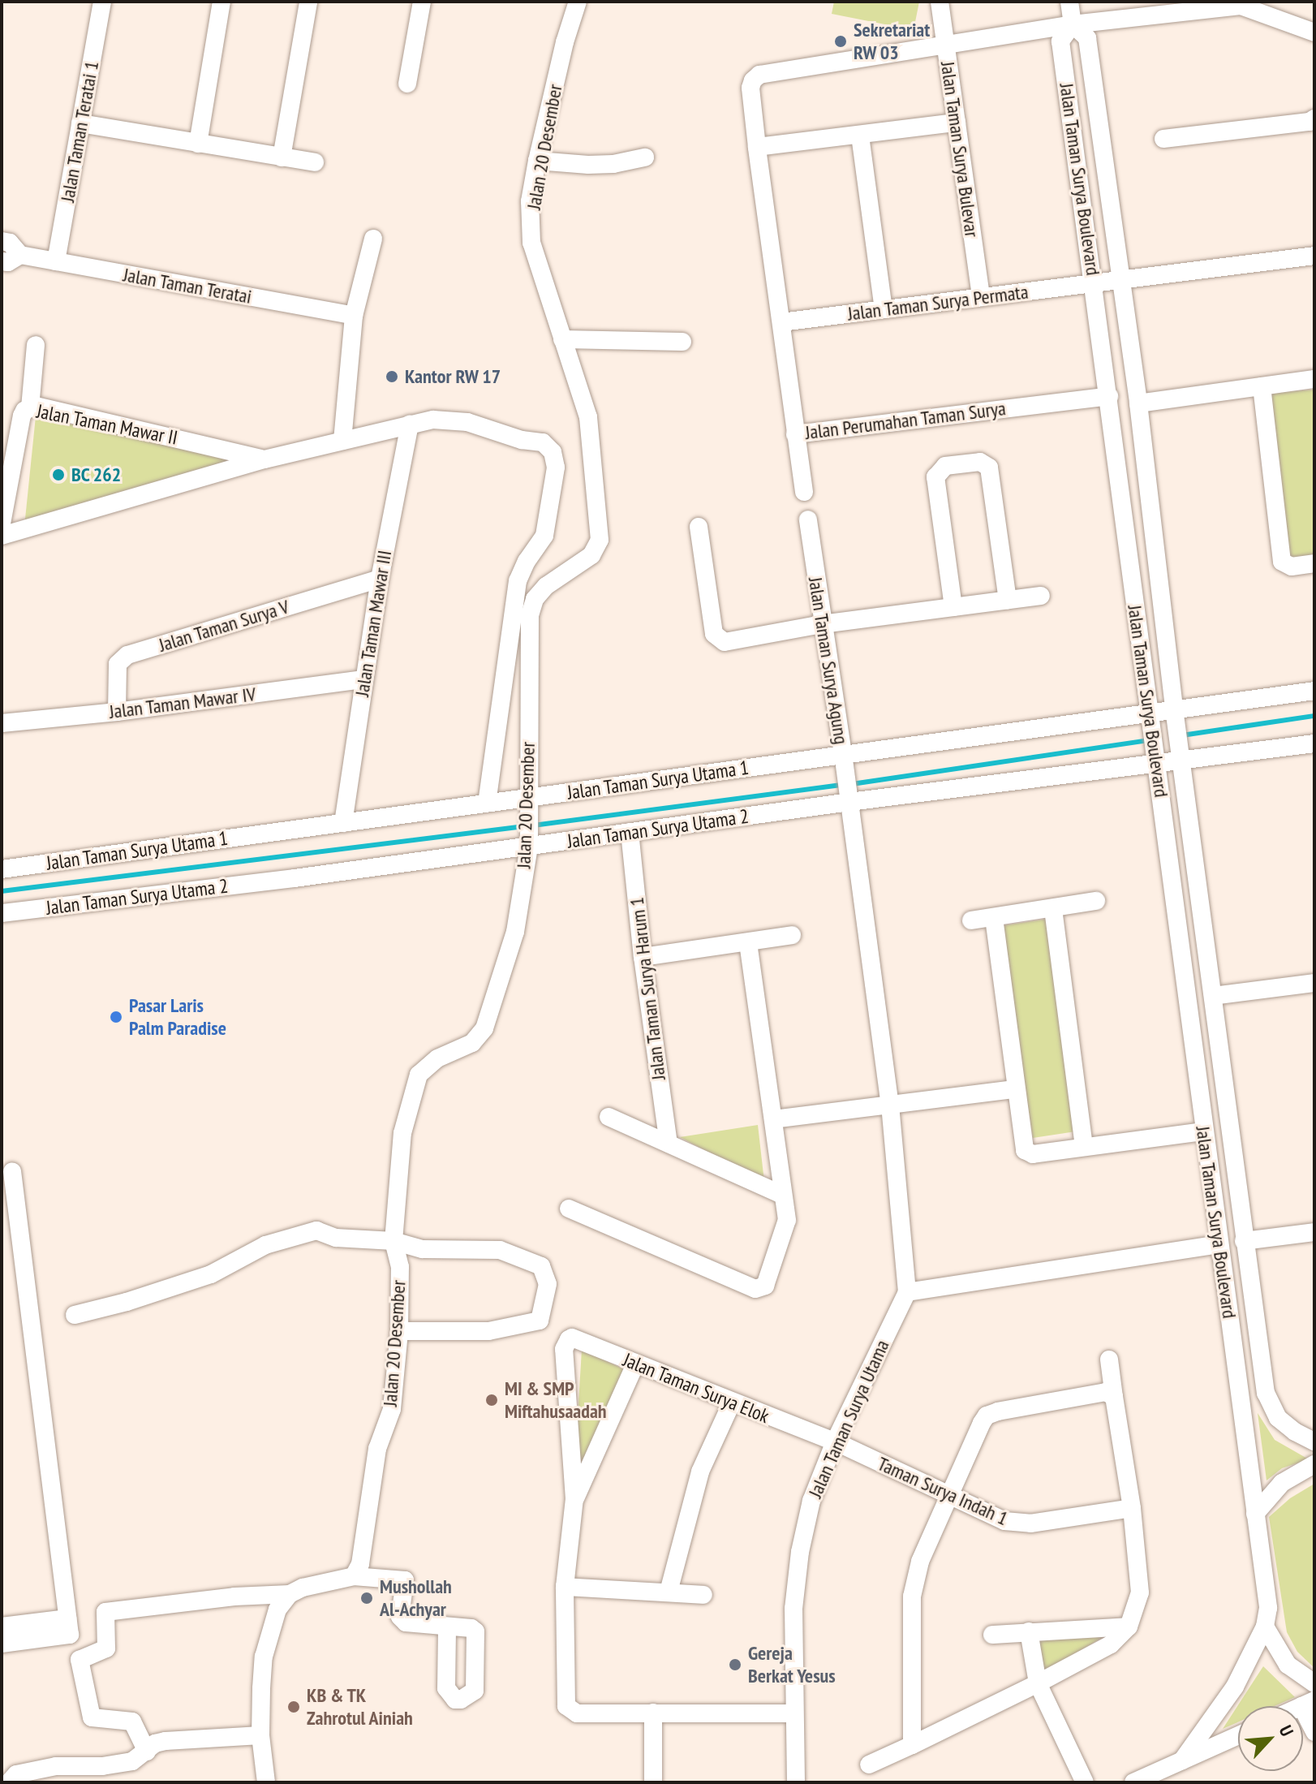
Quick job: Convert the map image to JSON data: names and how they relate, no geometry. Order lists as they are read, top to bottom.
{
  "streets": {
    "street": [
      "Jalan Taman Teratai 1",
      "Jalan 20 Desember",
      "Jalan Taman Surya Bulevar",
      "Jalan Taman Surya Boulevard",
      "Jalan Taman Teratai",
      "Jalan Taman Surya Permata",
      "Jalan Perumahan Taman Surya",
      "Jalan Taman Mawar II",
      "Jalan Taman Mawar III",
      "Jalan Taman Surya V",
      "Jalan Taman Surya Agung",
      "Jalan Taman Mawar IV",
      "Jalan Taman Surya Utama 1",
      "Jalan Taman Surya Utama 2",
      "Jalan Taman Surya Harum 1",
      "Jalan Taman Surya Elok",
      "Jalan Taman Surya Utama",
      "Taman Surya Indah 1"
    ]
  },
  "crossings": [
    ["Jalan Taman Teratai 1", "Jalan Taman Teratai"],
    ["Jalan 20 Desember", "Jalan Taman Surya Utama 1"],
    ["Jalan 20 Desember", "Jalan Taman Surya Utama 2"],
    ["Jalan Taman Surya Bulevar", "Jalan Taman Surya Permata"],
    ["Jalan Taman Surya Bulevar", "Jalan Perumahan Taman Surya"],
    ["Jalan Taman Surya Boulevard", "Jalan Taman Surya Permata"],
    ["Jalan Taman Surya Boulevard", "Jalan Perumahan Taman Surya"],
    ["Jalan Taman Surya Boulevard", "Jalan Taman Surya Utama 1"],
    ["Jalan Taman Surya Boulevard", "Jalan Taman Surya Utama 2"],
    ["Jalan Taman Surya Permata", "Jalan Perumahan Taman Surya"],
    ["Jalan Taman Mawar III", "Jalan Taman Surya V"],
    ["Jalan Taman Mawar III", "Jalan Taman Mawar IV"],
    ["Jalan Taman Mawar III", "Jalan Taman Surya Utama 1"],
    ["Jalan Taman Surya V", "Jalan Taman Mawar IV"],
    ["Jalan Taman Surya Agung", "Jalan Taman Surya Utama 1"],
    ["Jalan Taman Surya Agung", "Jalan Taman Surya Utama 2"],
    ["Jalan Taman Surya Utama 2", "Jalan Taman Surya Harum 1"],
    ["Jalan Taman Surya Elok", "Jalan Taman Surya Utama"],
    ["Jalan Taman Surya Elok", "Taman Surya Indah 1"],
    ["Jalan Taman Surya Utama", "Taman Surya Indah 1"]
  ],
  "places": [
    "Sekretariat RW 03",
    "Kantor RW 17",
    "BC 262",
    "Pasar Laris Palm Paradise",
    "MI & SMP Miftahusaadah",
    "Mushollah Al-Achyar",
    "Gereja Berkat Yesus",
    "KB & TK Zahrotul Ainiah"
  ],
  "north": "top right"
}
